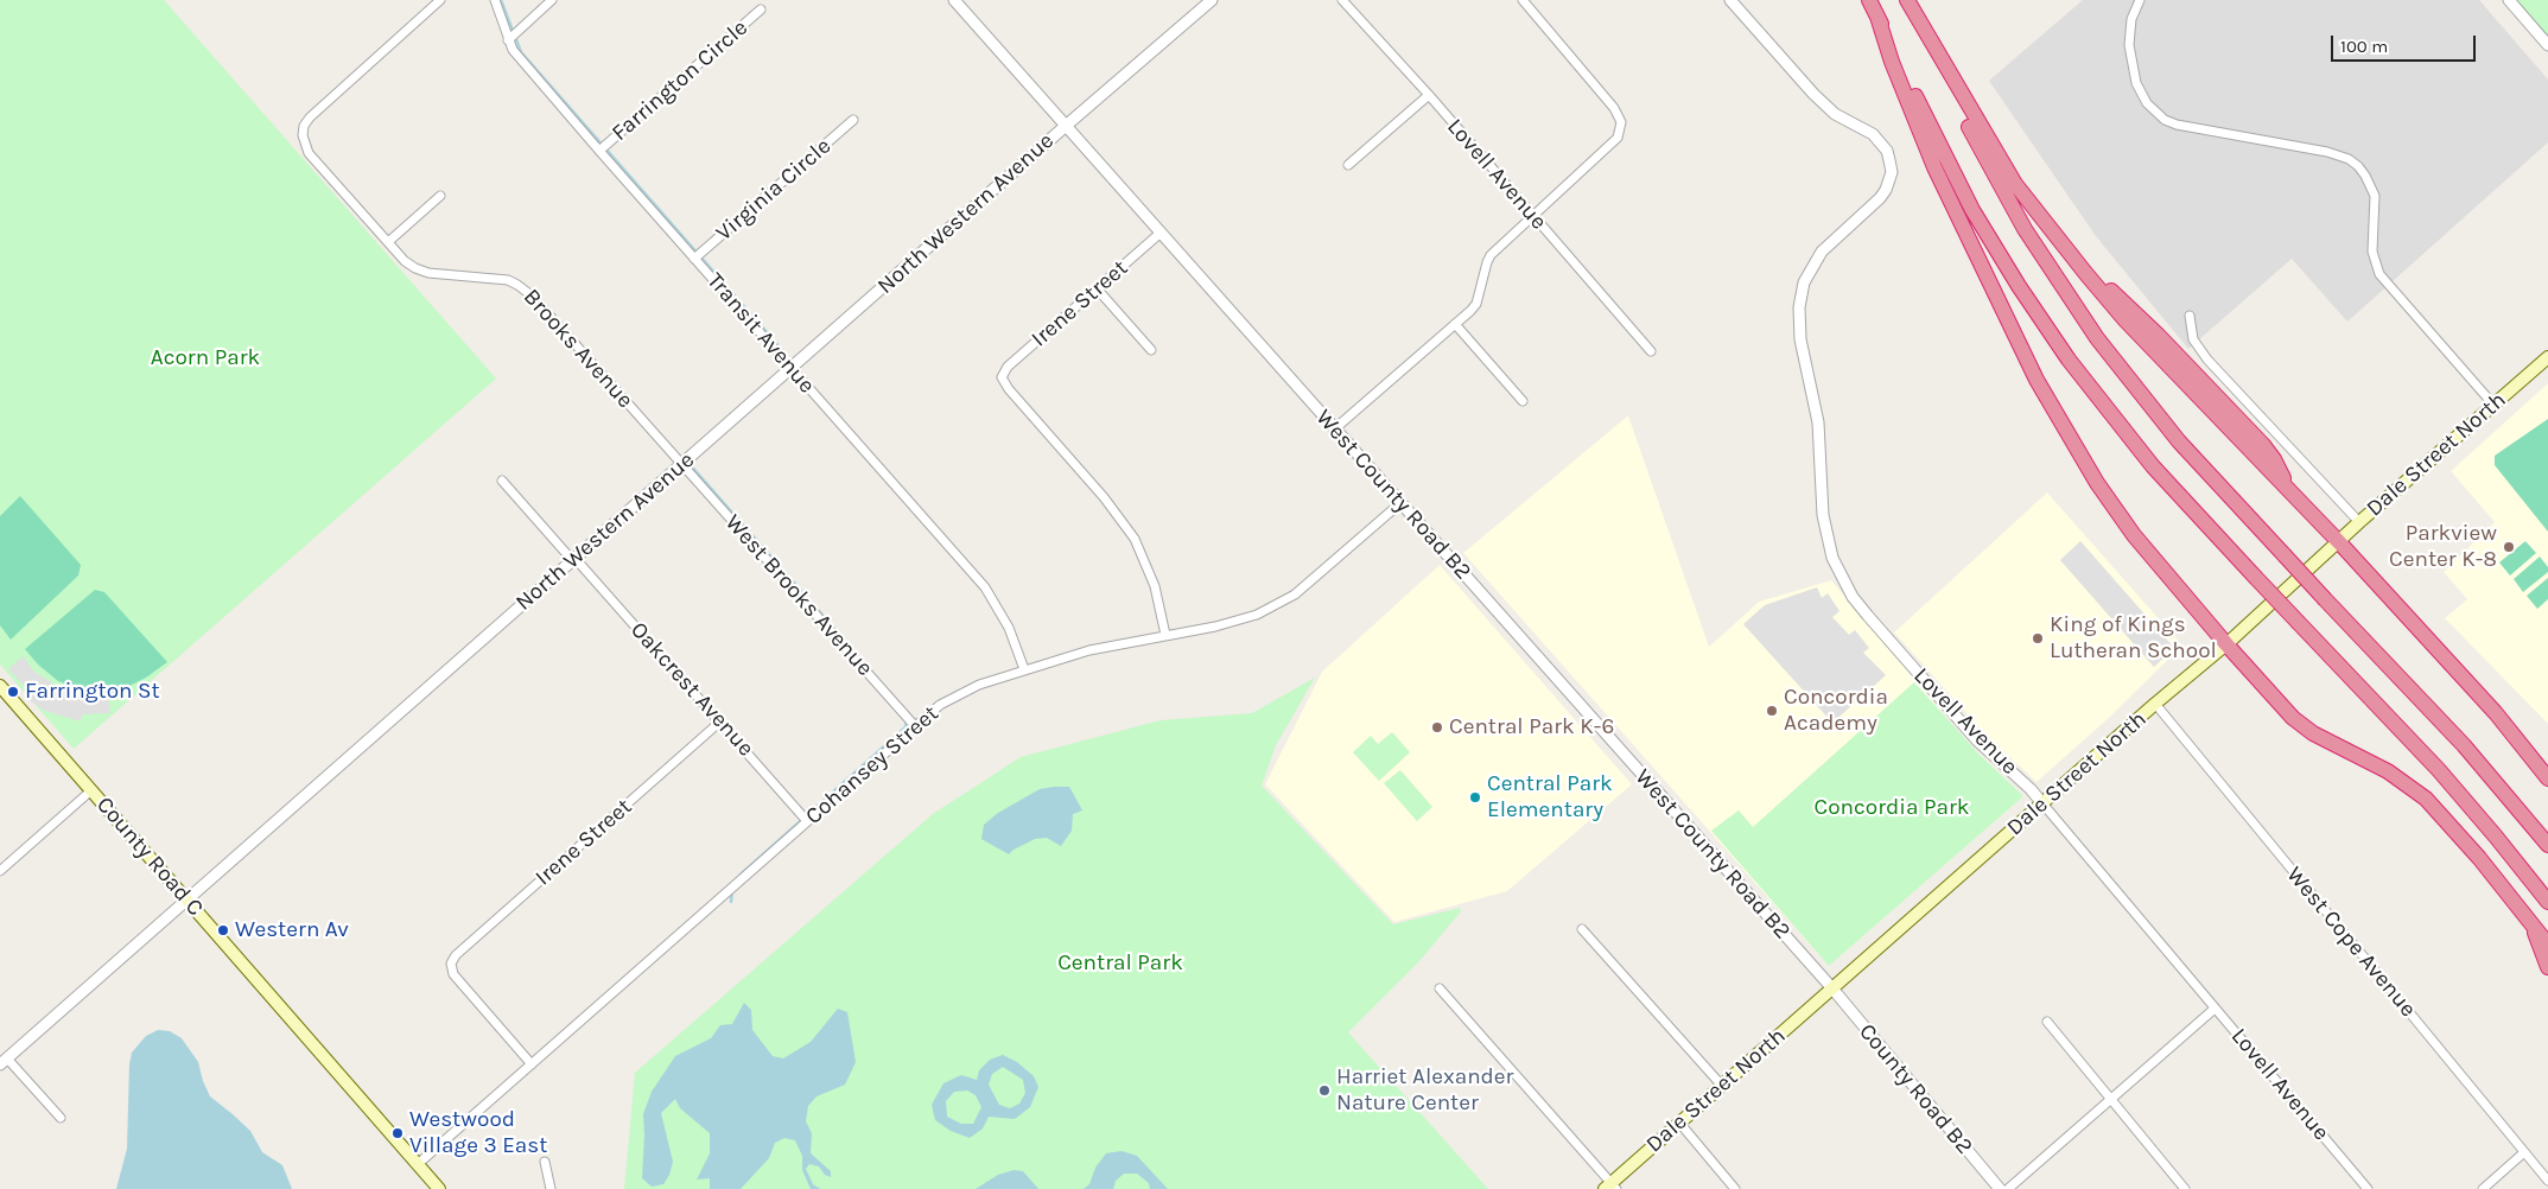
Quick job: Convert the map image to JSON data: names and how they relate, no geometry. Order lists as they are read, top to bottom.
{
  "streets": {
    "main road": ["Dale Street North", "County Road C"],
    "street": [
      "Farrington Circle",
      "Lovell Avenue",
      "Virginia Circle",
      "North Western Avenue",
      "Irene Street",
      "Transit Avenue",
      "Brooks Avenue",
      "West County Road B2",
      "West Brooks Avenue",
      "Oakcrest Avenue",
      "Cohansey Street",
      "West Cope Avenue",
      "County Road B2"
    ]
  },
  "crossings": [
    ["Farrington Circle", "Transit Avenue"],
    ["Lovell Avenue", "Dale Street North"],
    ["Virginia Circle", "Transit Avenue"],
    ["North Western Avenue", "Transit Avenue"],
    ["North Western Avenue", "Brooks Avenue"],
    ["North Western Avenue", "West County Road B2"],
    ["North Western Avenue", "West Brooks Avenue"],
    ["North Western Avenue", "Oakcrest Avenue"],
    ["North Western Avenue", "County Road C"],
    ["Irene Street", "West County Road B2"],
    ["Irene Street", "Oakcrest Avenue"],
    ["Irene Street", "Cohansey Street"],
    ["Transit Avenue", "Cohansey Street"],
    ["Brooks Avenue", "West Brooks Avenue"],
    ["Dale Street North", "West County Road B2"],
    ["Dale Street North", "West Cope Avenue"],
    ["Dale Street North", "County Road B2"],
    ["West County Road B2", "Cohansey Street"],
    ["West County Road B2", "County Road B2"],
    ["West Brooks Avenue", "Cohansey Street"],
    ["Oakcrest Avenue", "Cohansey Street"],
    ["Cohansey Street", "County Road C"]
  ],
  "parks": ["Acorn Park", "Concordia Park", "Central Park"],
  "places": [
    "Parkview Center K-8",
    "King of Kings Lutheran School",
    "Farrington St",
    "Concordia Academy",
    "Central Park K-6",
    "Central Park Elementary",
    "Western Av",
    "Harriet Alexander Nature Center",
    "Westwood Village 3 East"
  ],
  "scale_bar": "100 m"
}
